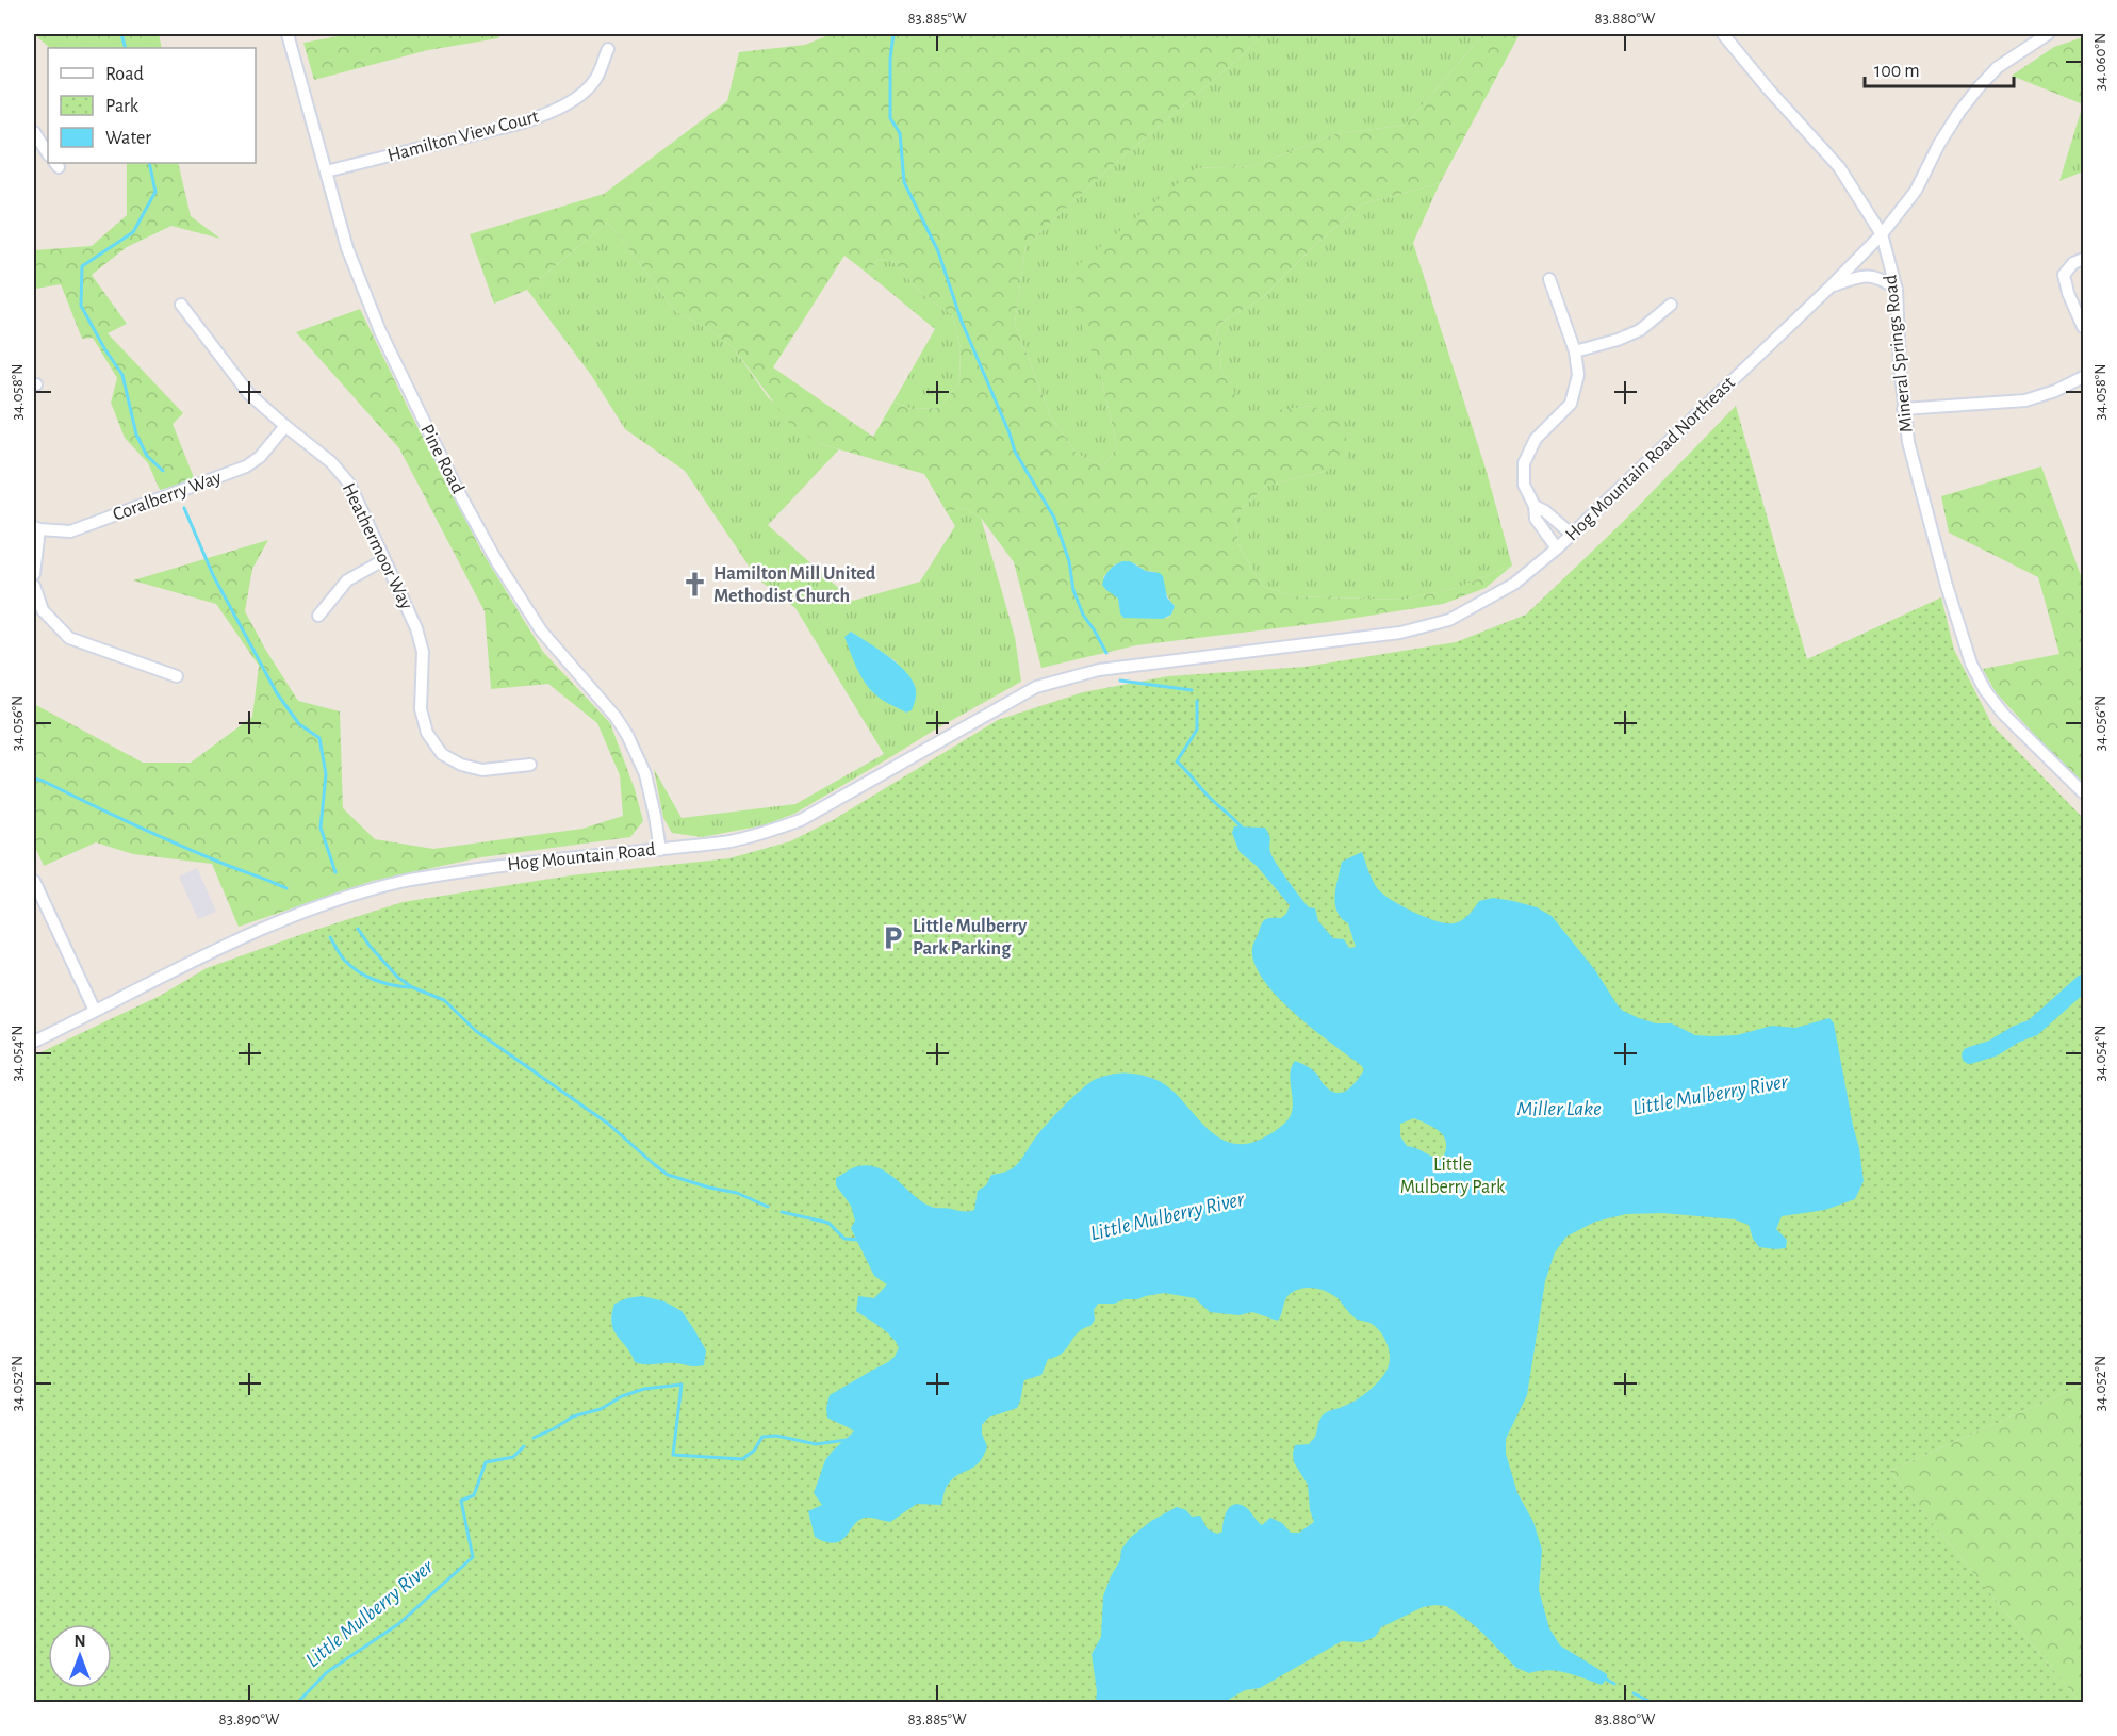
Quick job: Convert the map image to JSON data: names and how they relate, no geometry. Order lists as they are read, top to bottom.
{
  "streets": {
    "street": [
      "Hamilton View Court",
      "Mineral Springs Road",
      "Pine Road",
      "Hog Mountain Road Northeast",
      "Coralberry Way",
      "Heathermoor Way",
      "Hog Mountain Road"
    ]
  },
  "crossings": [
    ["Hamilton View Court", "Pine Road"],
    ["Mineral Springs Road", "Hog Mountain Road Northeast"],
    ["Pine Road", "Hog Mountain Road"],
    ["Hog Mountain Road Northeast", "Hog Mountain Road"],
    ["Coralberry Way", "Heathermoor Way"]
  ],
  "water": ["Little Mulberry River", "Miller Lake"],
  "parks": ["Little Mulberry Park"],
  "places": {
    "church": ["Hamilton Mill United Methodist Church"],
    "parking": ["Little Mulberry Park Parking"]
  },
  "legend": ["Road", "Park", "Water"],
  "scale_bar": "100 m",
  "north": "top",
  "coordinates": [
    "83.885°W",
    "83.880°W",
    "34.060°N",
    "34.058°N",
    "34.056°N",
    "34.054°N",
    "34.052°N",
    "83.890°W"
  ]
}
